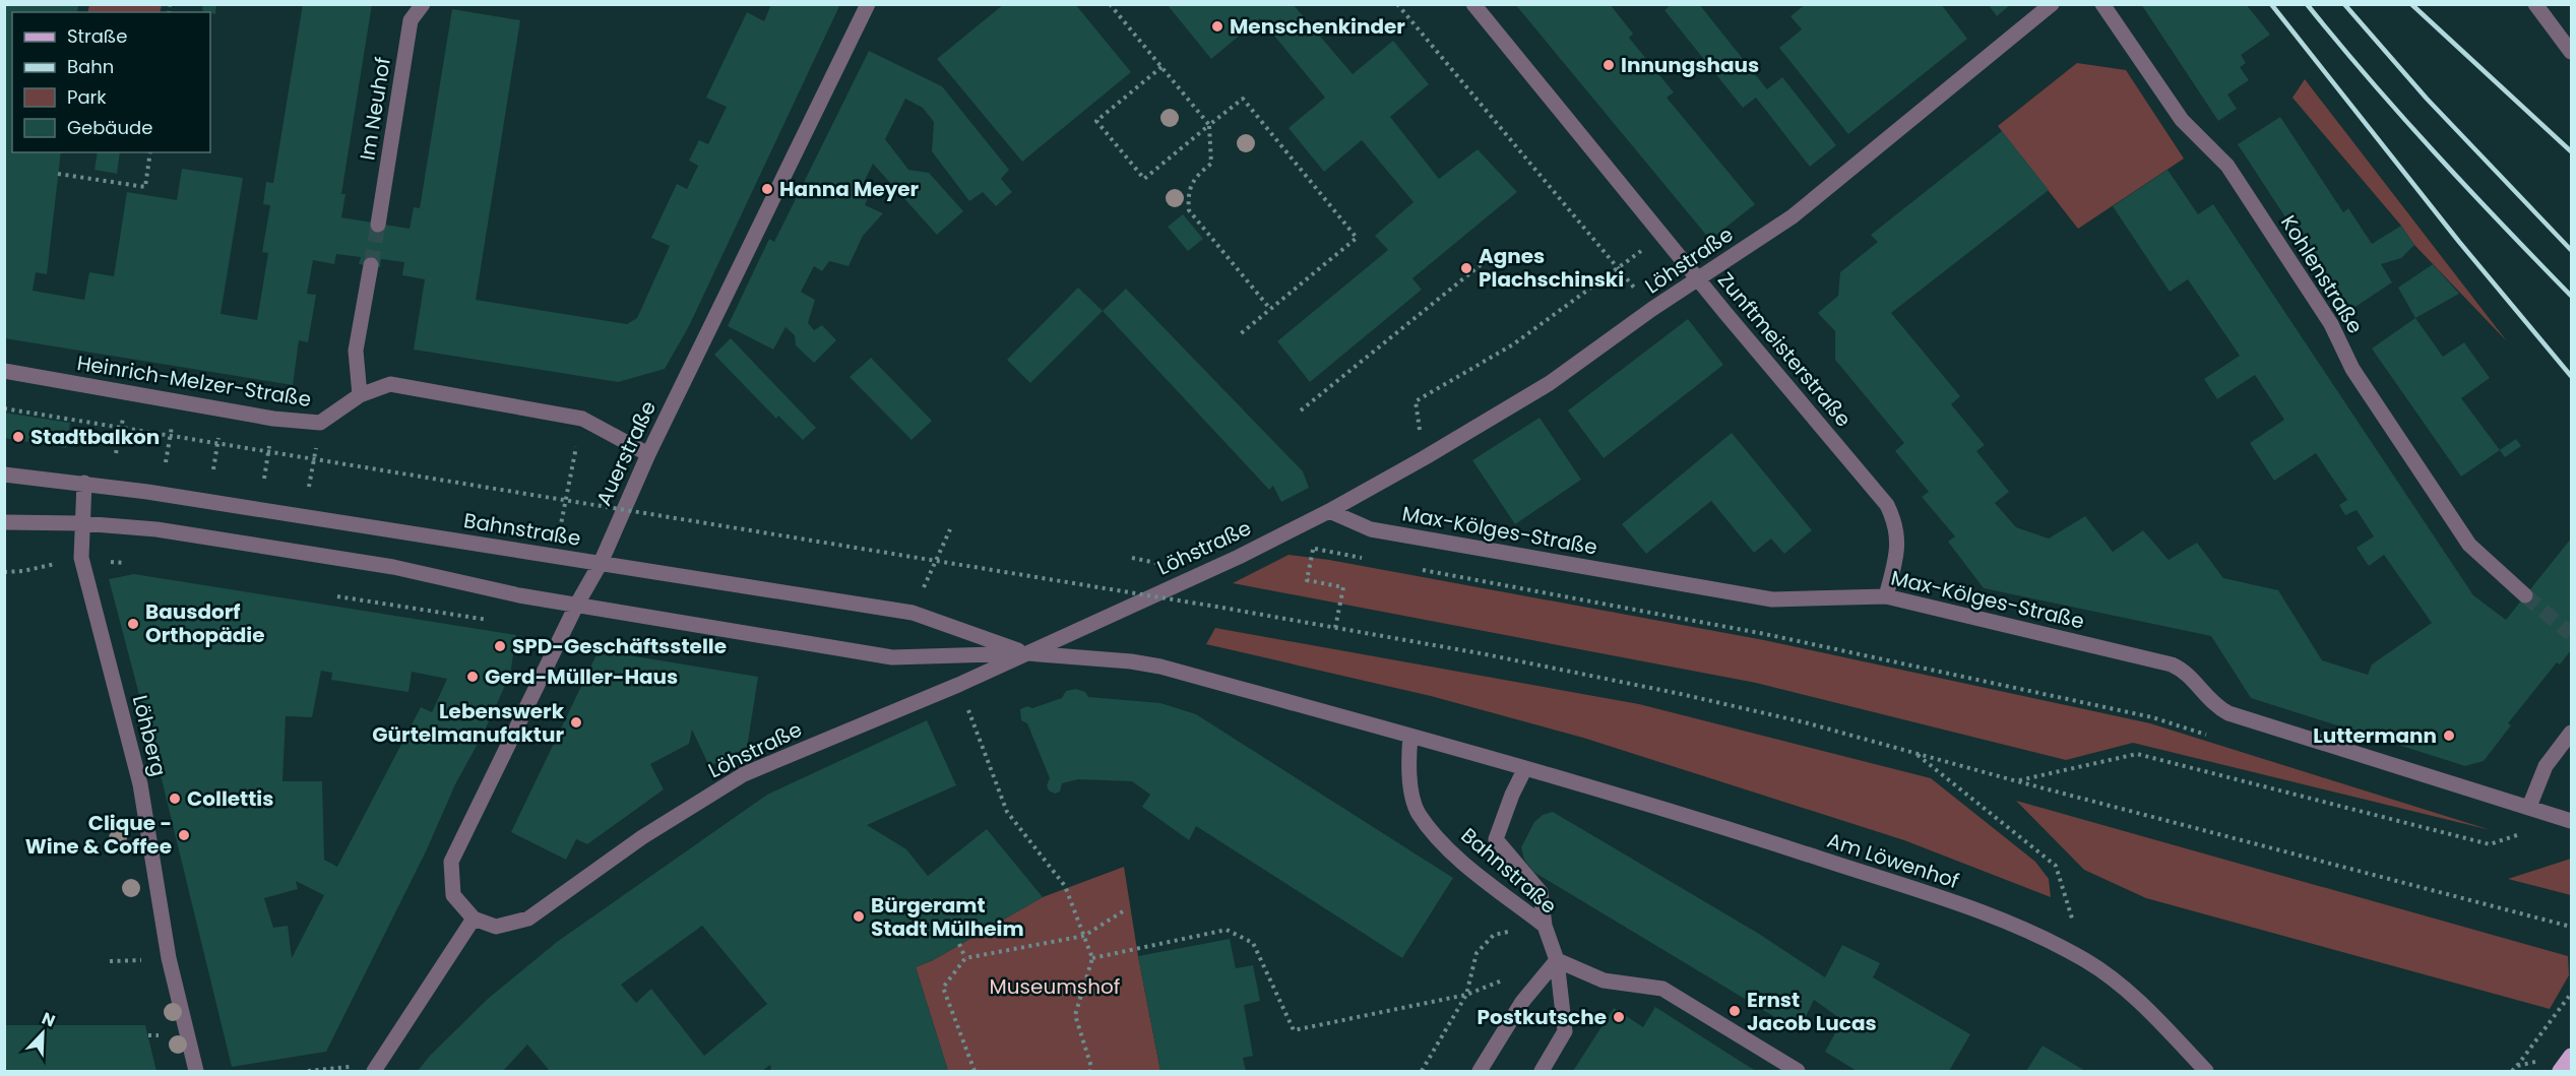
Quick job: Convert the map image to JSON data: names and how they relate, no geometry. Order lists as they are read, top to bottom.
{
  "streets": {
    "street": [
      "Im Neuhof",
      "Löhstraße",
      "Kohlenstraße",
      "Zunftmeisterstraße",
      "Heinrich-Melzer-Straße",
      "Auerstraße",
      "Bahnstraße",
      "Max-Kölges-Straße",
      "Löhberg",
      "Am Löwenhof"
    ]
  },
  "crossings": [
    ["Löhstraße", "Zunftmeisterstraße"],
    ["Löhstraße", "Auerstraße"],
    ["Löhstraße", "Bahnstraße"],
    ["Löhstraße", "Max-Kölges-Straße"],
    ["Zunftmeisterstraße", "Max-Kölges-Straße"],
    ["Heinrich-Melzer-Straße", "Auerstraße"],
    ["Auerstraße", "Bahnstraße"],
    ["Bahnstraße", "Löhberg"],
    ["Bahnstraße", "Am Löwenhof"]
  ],
  "parks": ["Museumshof"],
  "places": [
    "Menschenkinder",
    "Innungshaus",
    "Hanna Meyer",
    "Agnes Plachschinski",
    "Stadtbalkon",
    "Bausdorf Orthopädie",
    "SPD-Geschäftsstelle",
    "Gerd-Müller-Haus",
    "Lebenswerk Gürtelmanufaktur",
    "Luttermann",
    "Collettis",
    "Clique - Wine & Coffee",
    "Bürgeramt Stadt Mülheim",
    "Ernst Jacob Lucas",
    "Postkutsche"
  ],
  "legend": [
    "Straße",
    "Bahn",
    "Park",
    "Gebäude"
  ],
  "north": "top right"
}
